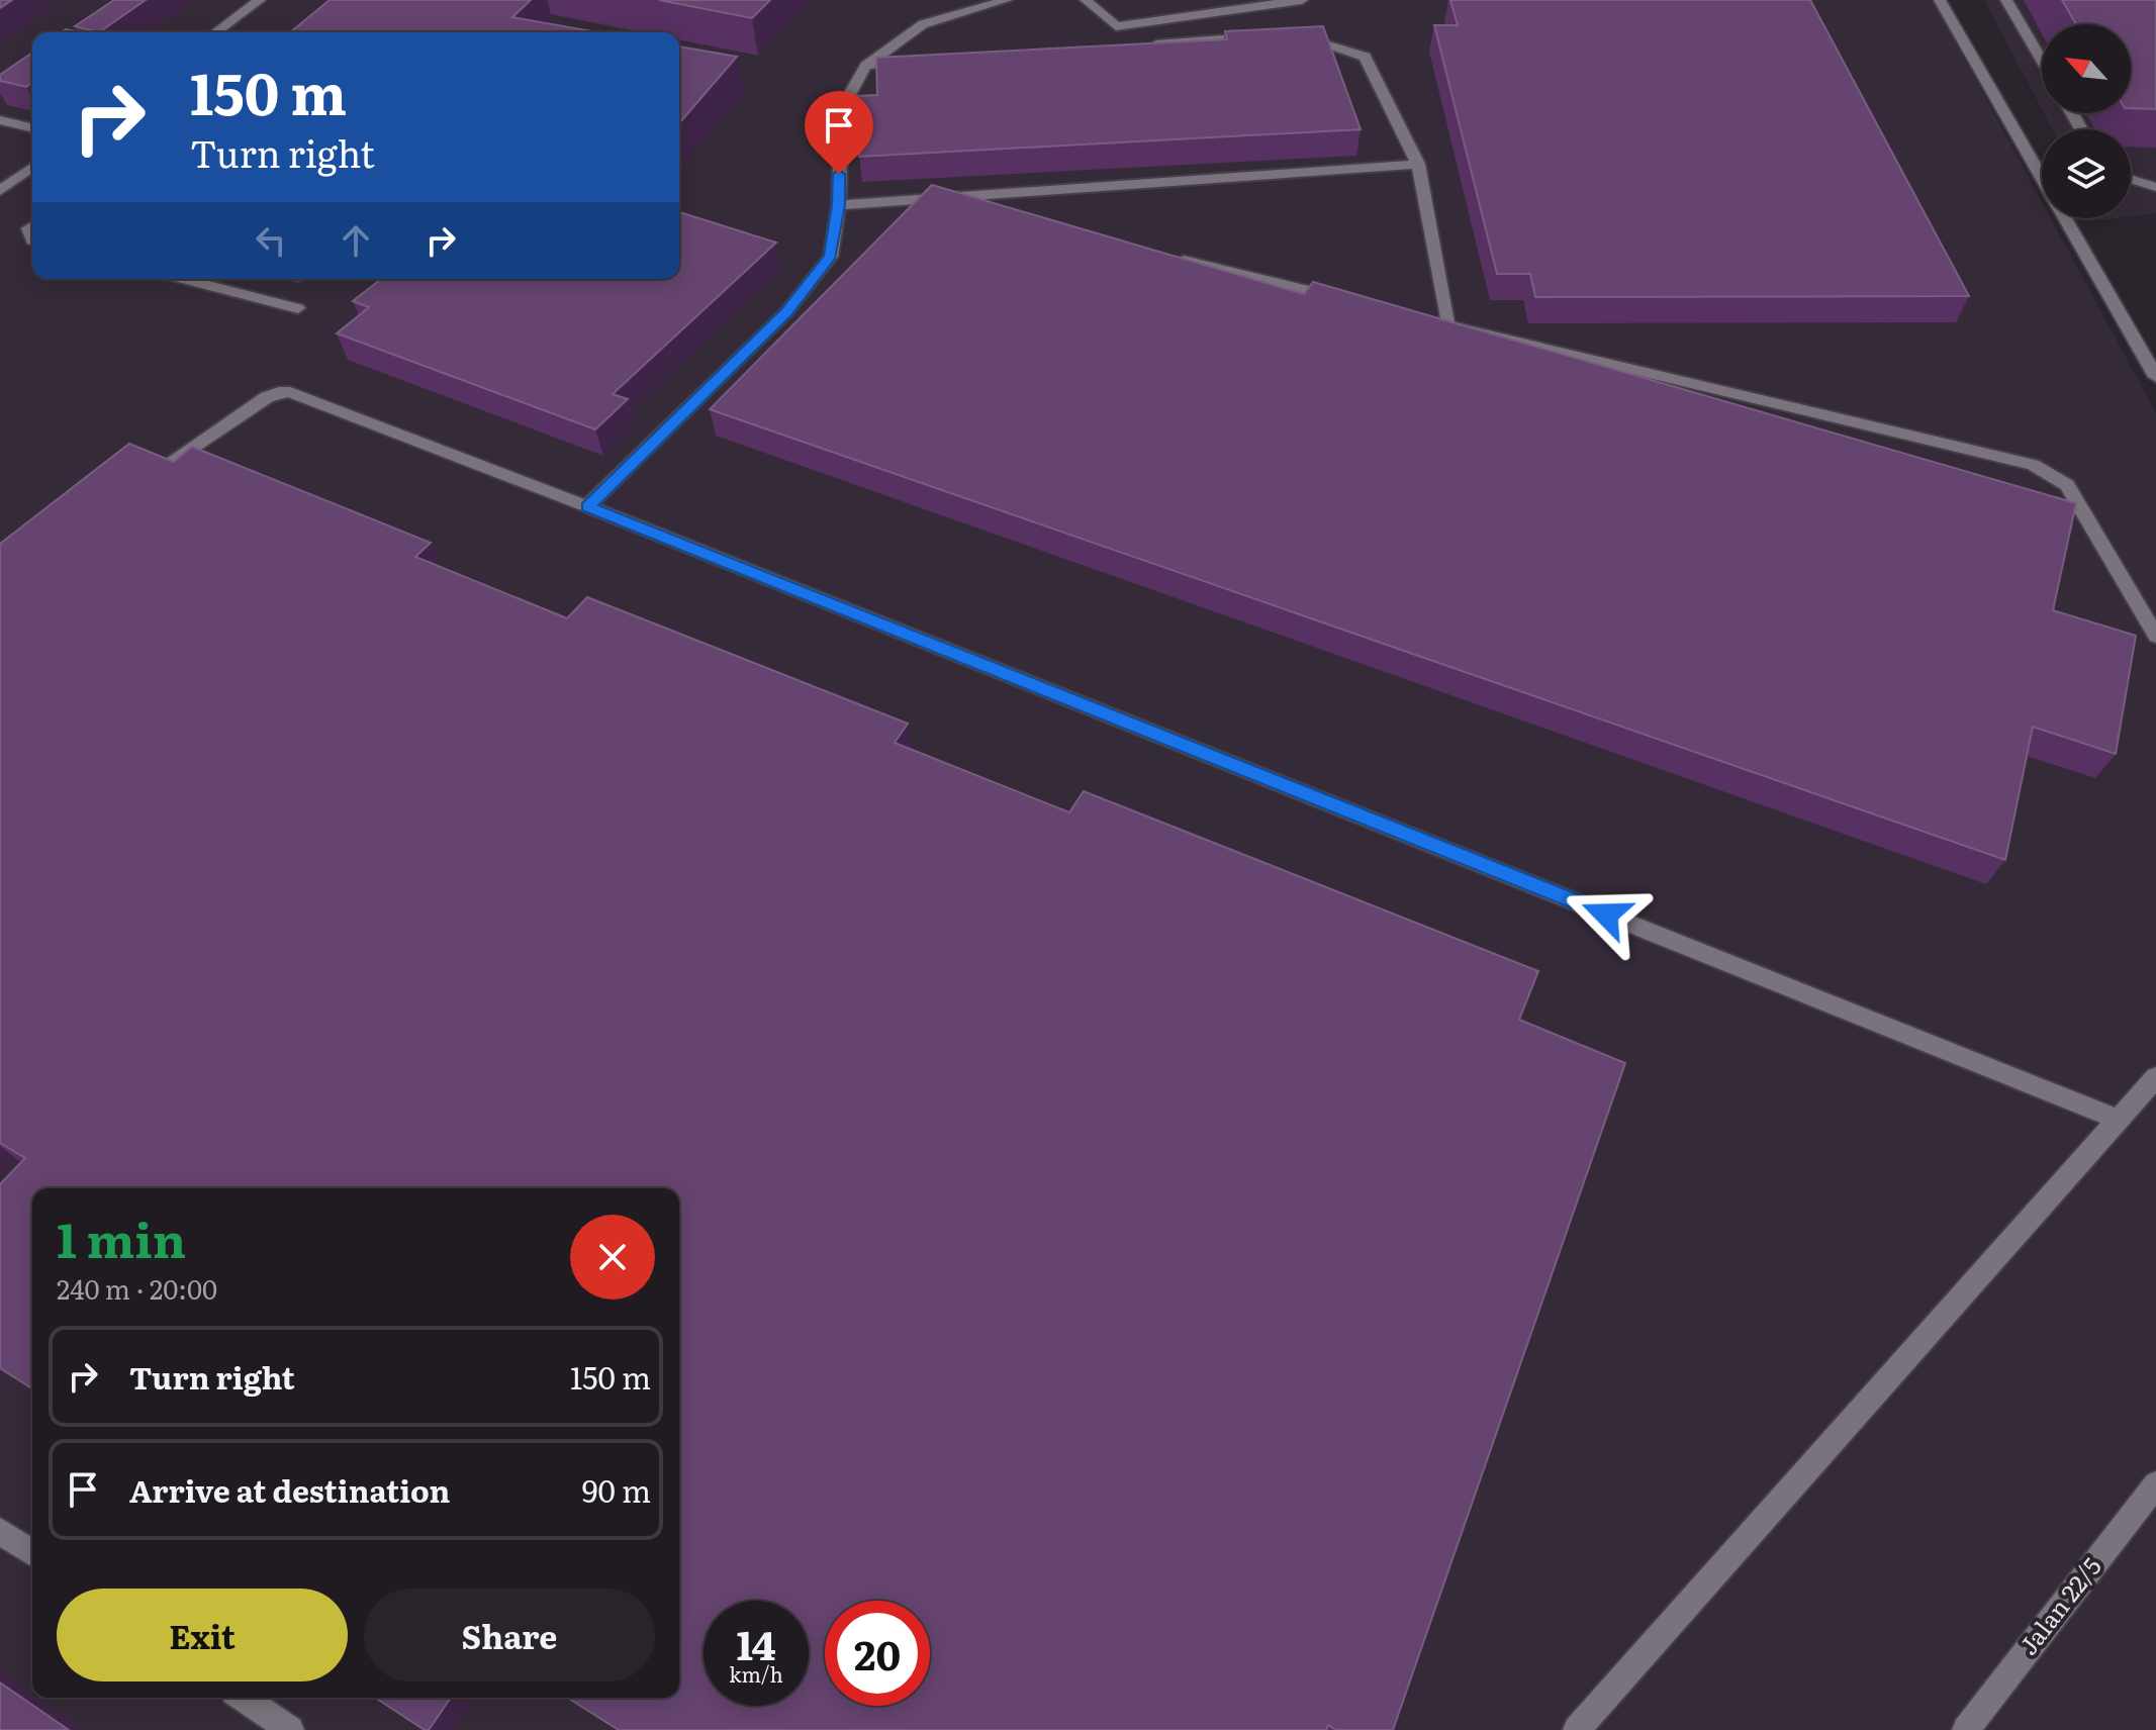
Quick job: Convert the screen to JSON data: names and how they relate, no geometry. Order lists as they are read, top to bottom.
{
  "streets": {
    "street": ["Jalan 22/5"]
  },
  "north": "top left",
  "page": {
    "turn": ["150 m", "Turn right"],
    "heading": ["1 min", "240 m · 20:00"],
    "list": [
      {
        "name": "Turn right",
        "value": "150 m"
      },
      {
        "name": "Arrive at destination",
        "value": "90 m"
      }
    ],
    "buttons": ["Exit", "Share"],
    "speed": "14 km/h",
    "limit": "20"
  }
}
